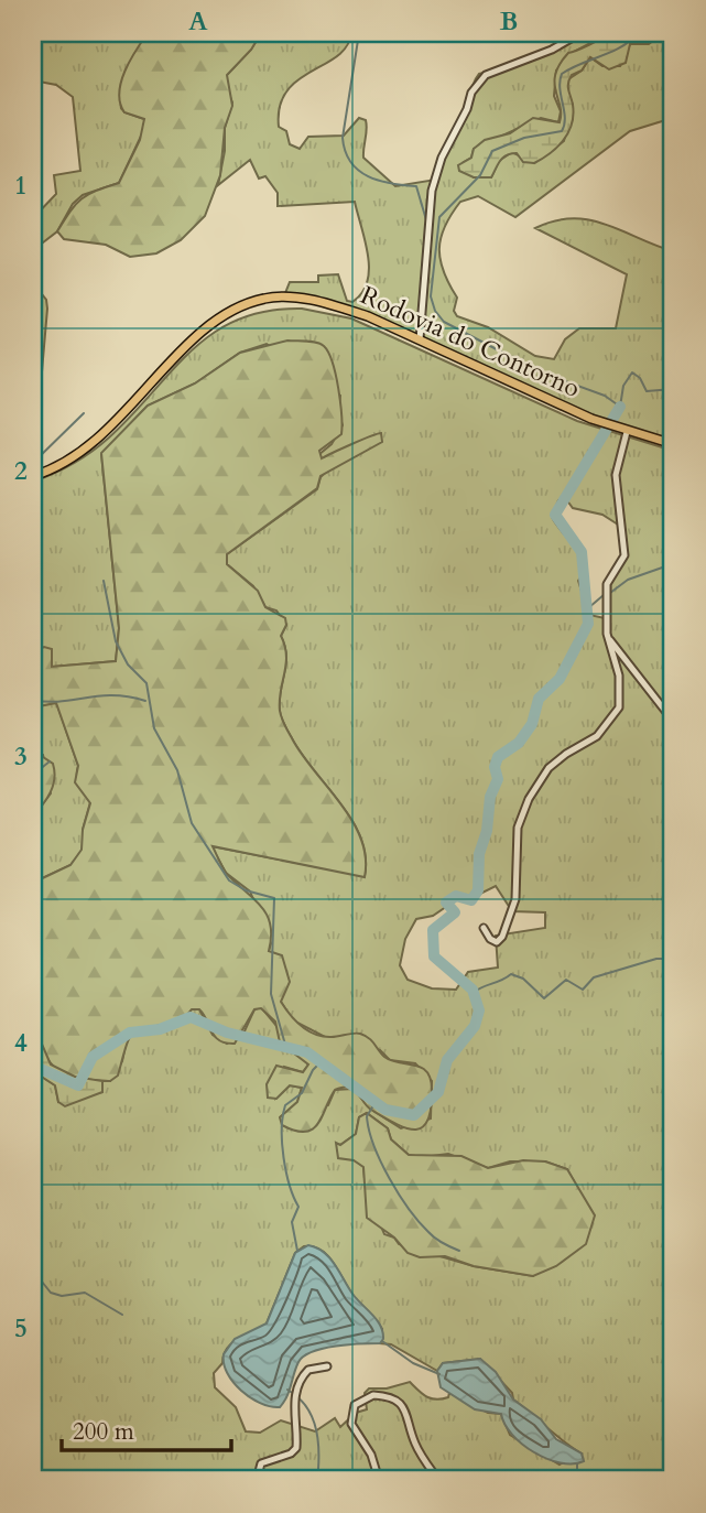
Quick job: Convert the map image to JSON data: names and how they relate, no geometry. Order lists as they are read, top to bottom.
{
  "streets": {
    "main road": ["Rodovia do Contorno"]
  },
  "scale_bar": "200 m",
  "grid": {
    "columns": ["A", "B"],
    "rows": [
      "1",
      "2",
      "3",
      "4",
      "5"
    ]
  }
}
